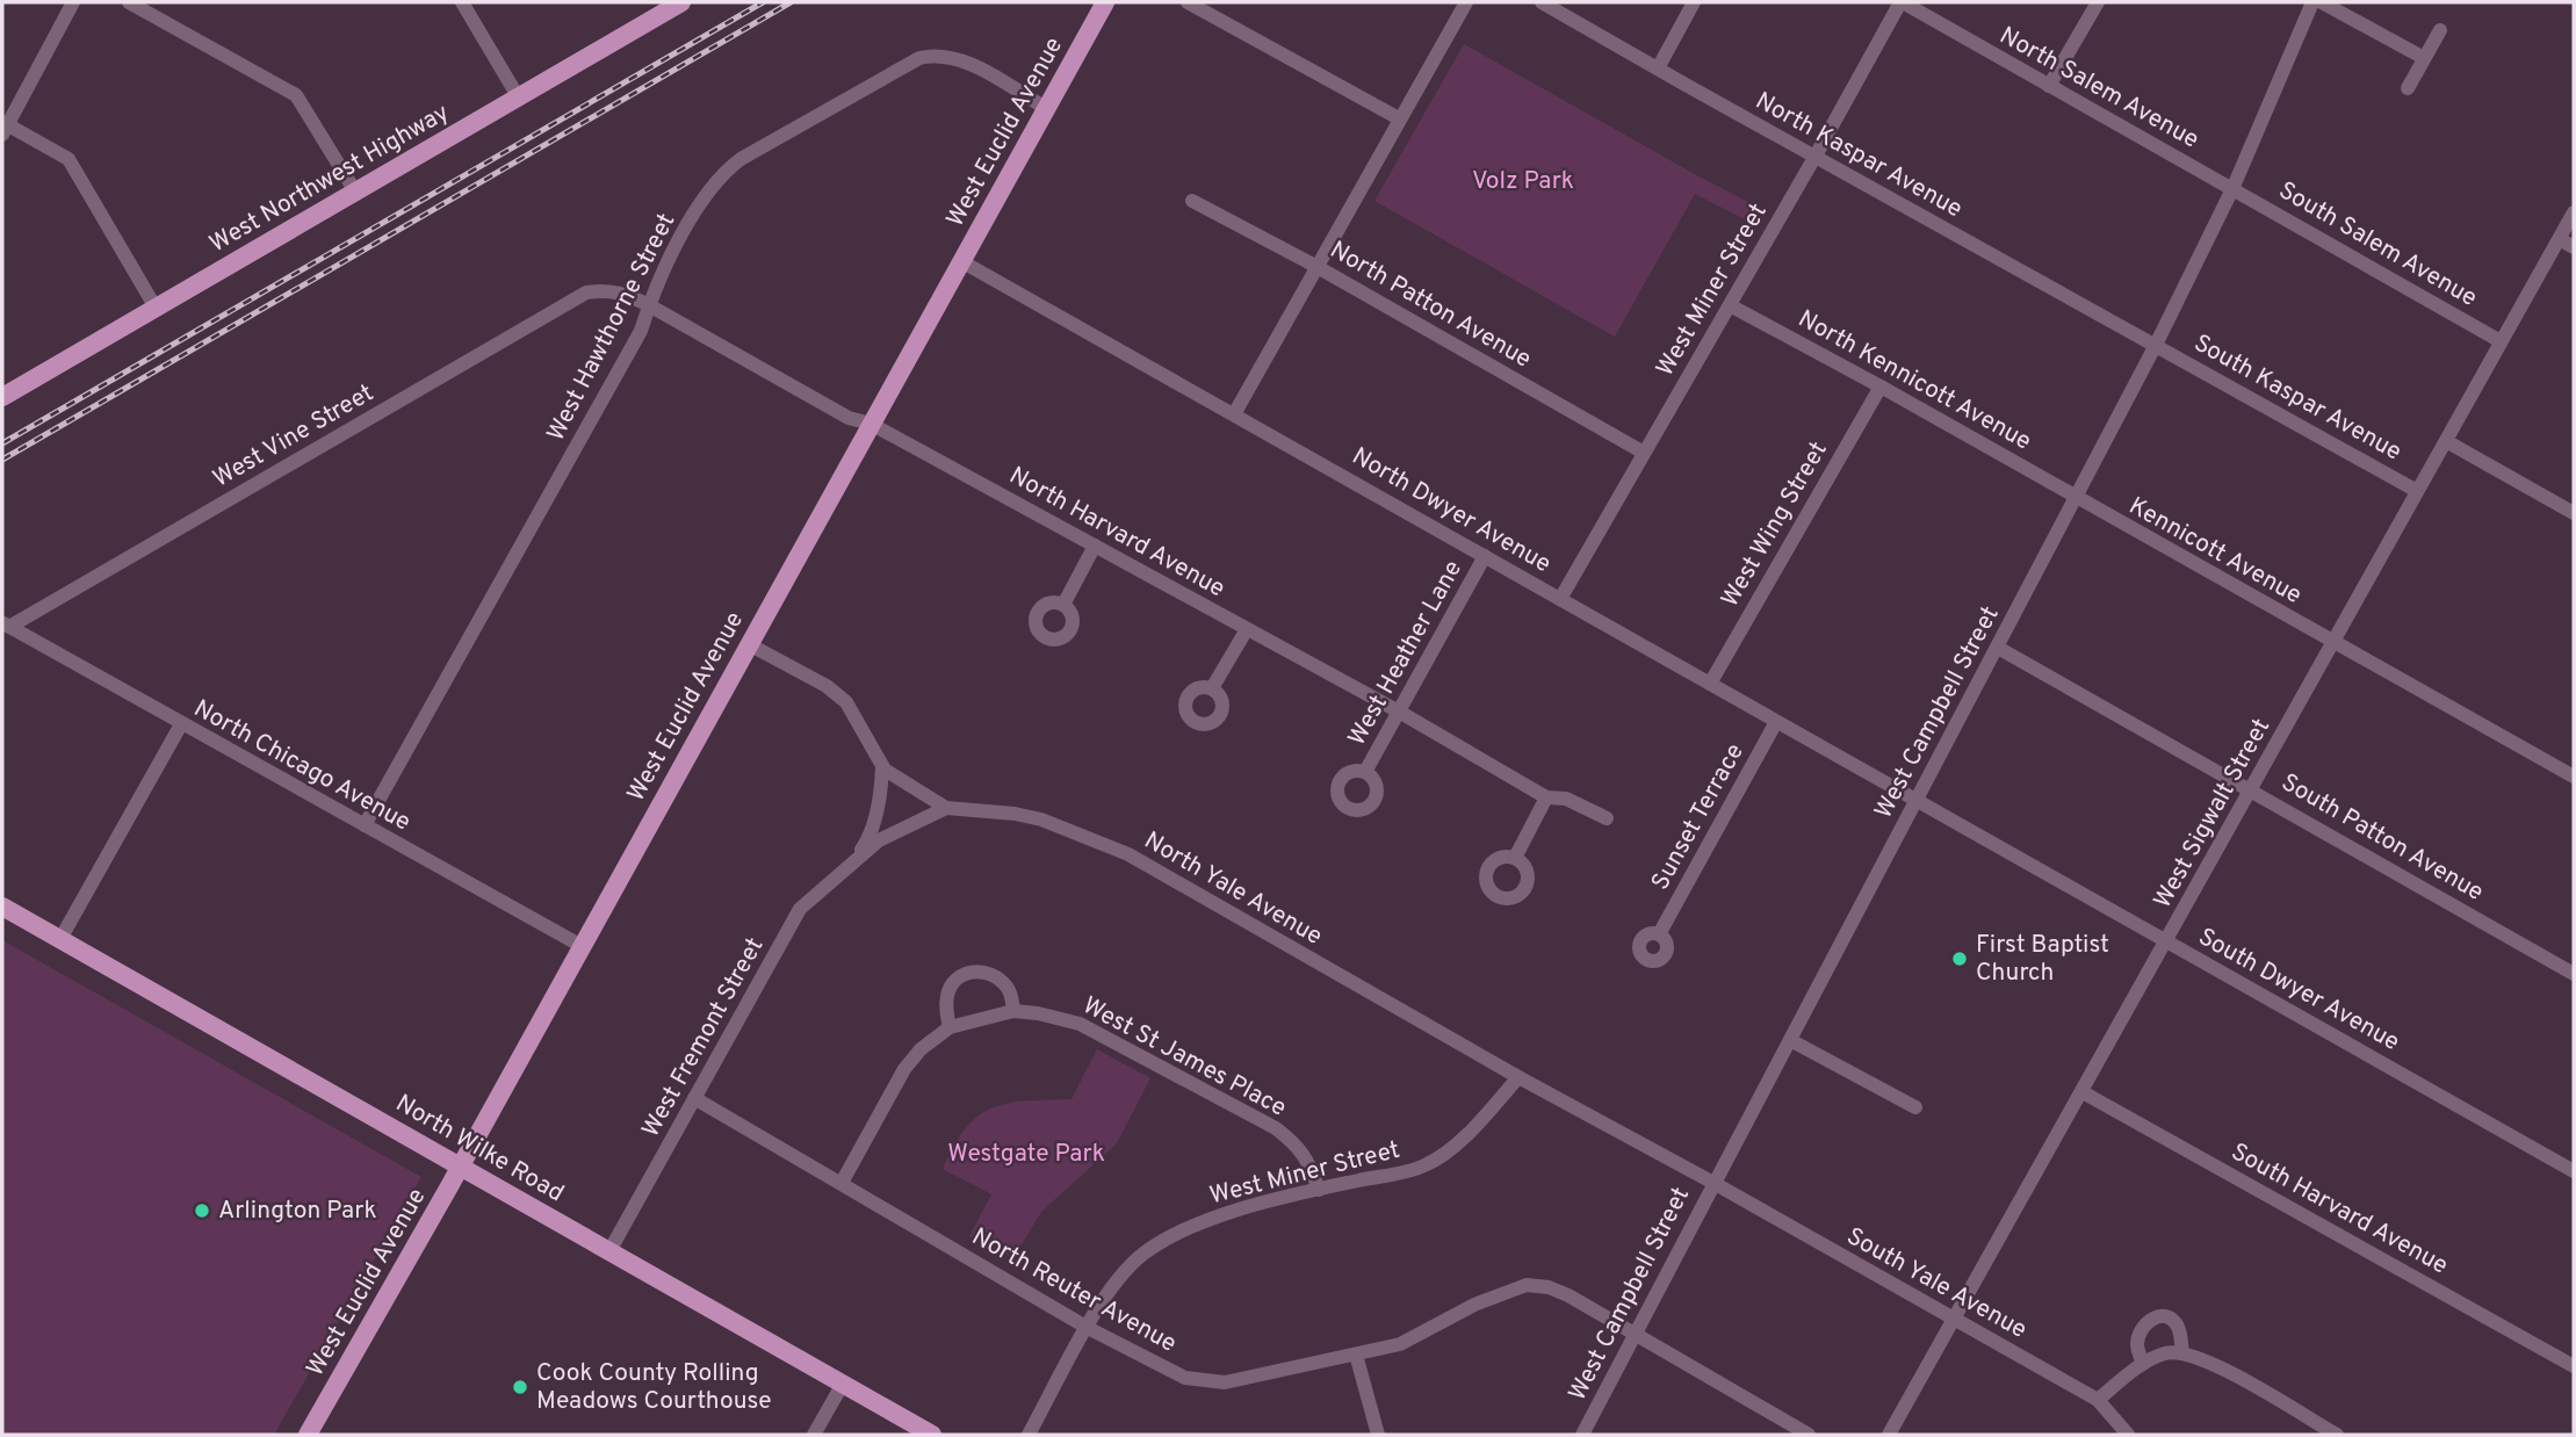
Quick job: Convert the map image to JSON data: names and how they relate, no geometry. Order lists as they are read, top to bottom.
{
  "streets": {
    "main road": ["West Euclid Avenue", "West Northwest Highway", "North Wilke Road"],
    "street": [
      "North Salem Avenue",
      "North Kaspar Avenue",
      "South Salem Avenue",
      "West Miner Street",
      "North Patton Avenue",
      "West Hawthorne Street",
      "North Kennicott Avenue",
      "South Kaspar Avenue",
      "West Vine Street",
      "North Dwyer Avenue",
      "West Wing Street",
      "North Harvard Avenue",
      "Kennicott Avenue",
      "West Heather Lane",
      "West Campbell Street",
      "North Chicago Avenue",
      "West Sigwalt Street",
      "Sunset Terrace",
      "South Patton Avenue",
      "North Yale Avenue",
      "South Dwyer Avenue",
      "West Fremont Street",
      "West St James Place",
      "South Harvard Avenue",
      "South Yale Avenue",
      "North Reuter Avenue"
    ]
  },
  "crossings": [
    ["North Salem Avenue", "South Salem Avenue"],
    ["North Salem Avenue", "West Miner Street"],
    ["North Salem Avenue", "West Campbell Street"],
    ["West Euclid Avenue", "West Hawthorne Street"],
    ["West Euclid Avenue", "North Dwyer Avenue"],
    ["West Euclid Avenue", "North Harvard Avenue"],
    ["West Euclid Avenue", "North Chicago Avenue"],
    ["West Euclid Avenue", "North Yale Avenue"],
    ["West Euclid Avenue", "North Wilke Road"],
    ["North Kaspar Avenue", "West Miner Street"],
    ["North Kaspar Avenue", "South Kaspar Avenue"],
    ["North Kaspar Avenue", "West Campbell Street"],
    ["South Salem Avenue", "West Campbell Street"],
    ["South Salem Avenue", "West Sigwalt Street"],
    ["West Miner Street", "North Patton Avenue"],
    ["West Miner Street", "North Kennicott Avenue"],
    ["West Miner Street", "North Dwyer Avenue"],
    ["West Miner Street", "North Yale Avenue"],
    ["West Miner Street", "West St James Place"],
    ["West Miner Street", "North Reuter Avenue"],
    ["West Hawthorne Street", "North Harvard Avenue"],
    ["West Hawthorne Street", "North Chicago Avenue"],
    ["North Kennicott Avenue", "West Wing Street"],
    ["North Kennicott Avenue", "Kennicott Avenue"],
    ["North Kennicott Avenue", "West Campbell Street"],
    ["South Kaspar Avenue", "West Campbell Street"],
    ["South Kaspar Avenue", "West Sigwalt Street"],
    ["West Vine Street", "North Harvard Avenue"],
    ["West Vine Street", "North Chicago Avenue"],
    ["North Dwyer Avenue", "West Wing Street"],
    ["North Dwyer Avenue", "West Heather Lane"],
    ["North Dwyer Avenue", "West Campbell Street"],
    ["North Dwyer Avenue", "Sunset Terrace"],
    ["North Dwyer Avenue", "South Dwyer Avenue"],
    ["North Harvard Avenue", "West Heather Lane"],
    ["Kennicott Avenue", "West Campbell Street"],
    ["Kennicott Avenue", "West Sigwalt Street"],
    ["West Campbell Street", "South Patton Avenue"],
    ["West Campbell Street", "North Yale Avenue"],
    ["West Campbell Street", "South Dwyer Avenue"],
    ["West Campbell Street", "South Yale Avenue"],
    ["West Campbell Street", "North Reuter Avenue"],
    ["West Sigwalt Street", "South Patton Avenue"],
    ["West Sigwalt Street", "South Dwyer Avenue"],
    ["West Sigwalt Street", "South Harvard Avenue"],
    ["West Sigwalt Street", "South Yale Avenue"],
    ["North Yale Avenue", "West Fremont Street"],
    ["North Yale Avenue", "South Yale Avenue"],
    ["West Fremont Street", "North Wilke Road"],
    ["West Fremont Street", "North Reuter Avenue"],
    ["West St James Place", "North Reuter Avenue"]
  ],
  "parks": ["Volz Park", "Westgate Park"],
  "places": ["First Baptist Church", "Arlington Park", "Cook County Rolling Meadows Courthouse"]
}
